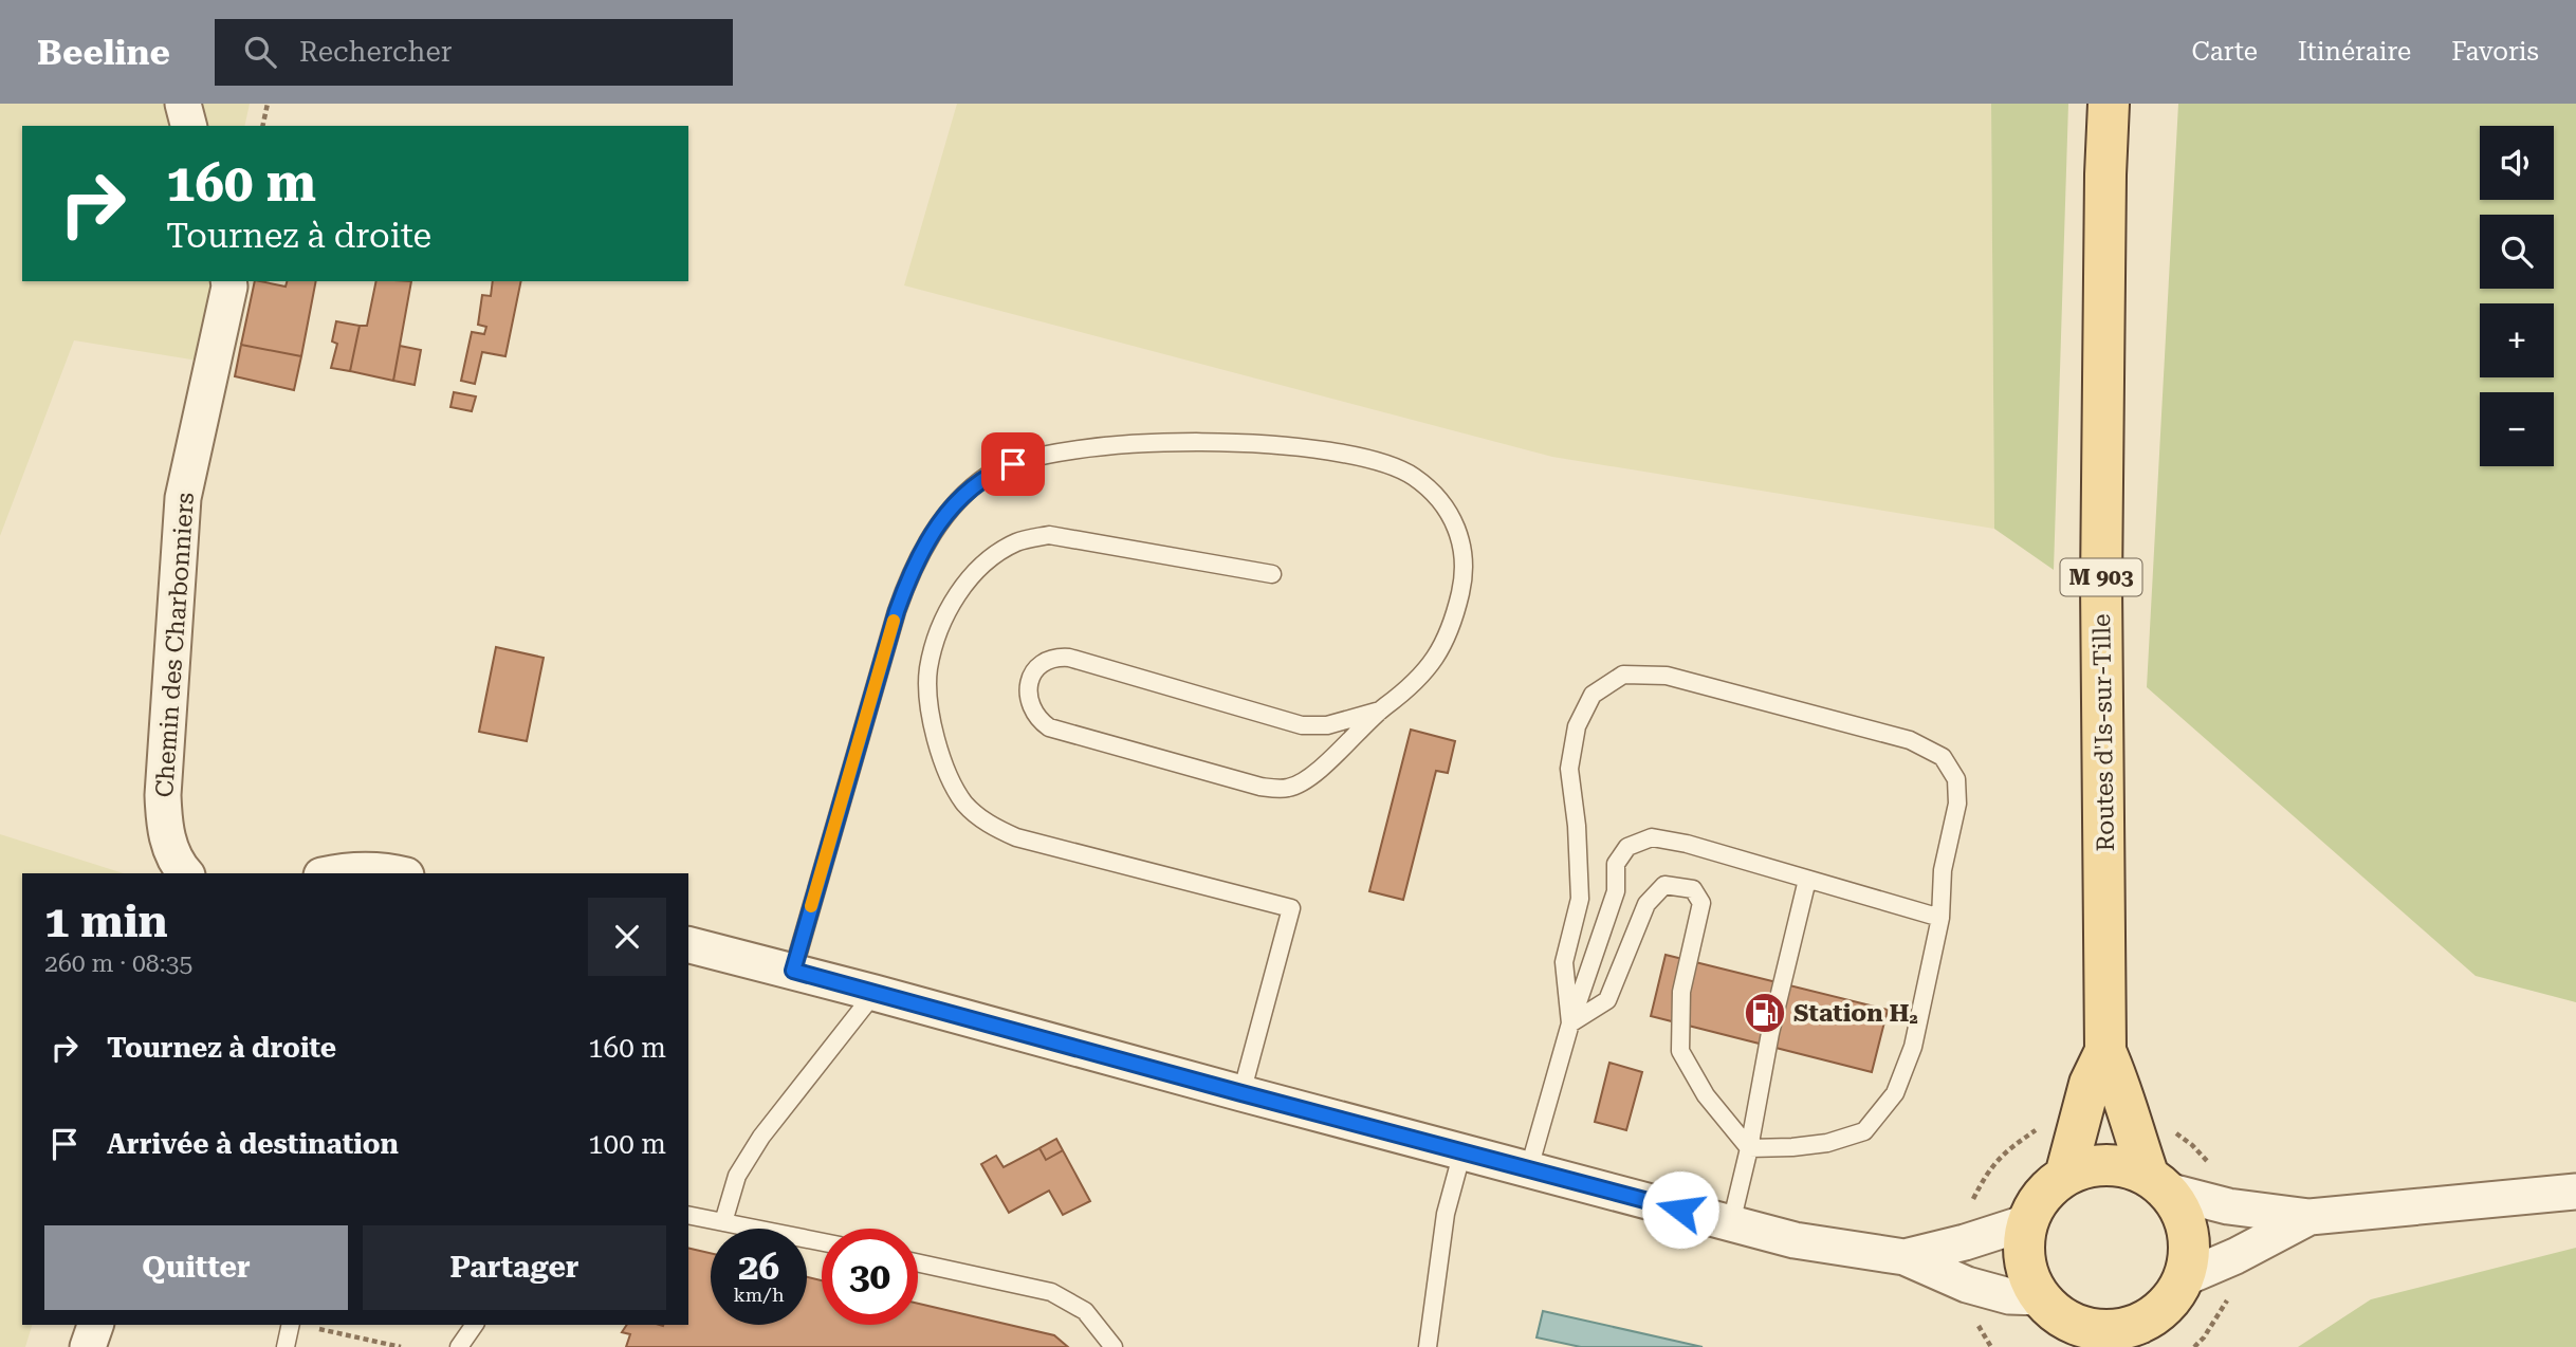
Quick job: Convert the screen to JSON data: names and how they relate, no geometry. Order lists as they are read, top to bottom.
{
  "streets": {
    "main road": ["M 903", "Routes d'Is-sur-Tille"],
    "street": ["Chemin des Charbonniers"]
  },
  "places": {
    "fuel station": ["Station H₂"]
  },
  "page": {
    "header": "Beeline",
    "search": "Rechercher",
    "nav": ["Carte", "Itinéraire", "Favoris"],
    "map_buttons": ["+", "−"],
    "turn": ["160 m", "Tournez à droite"],
    "heading": ["1 min", "260 m · 08:35"],
    "list": [
      {
        "name": "Tournez à droite",
        "value": "160 m"
      },
      {
        "name": "Arrivée à destination",
        "value": "100 m"
      }
    ],
    "buttons": ["Quitter", "Partager"],
    "speed": "26 km/h",
    "limit": "30"
  }
}
